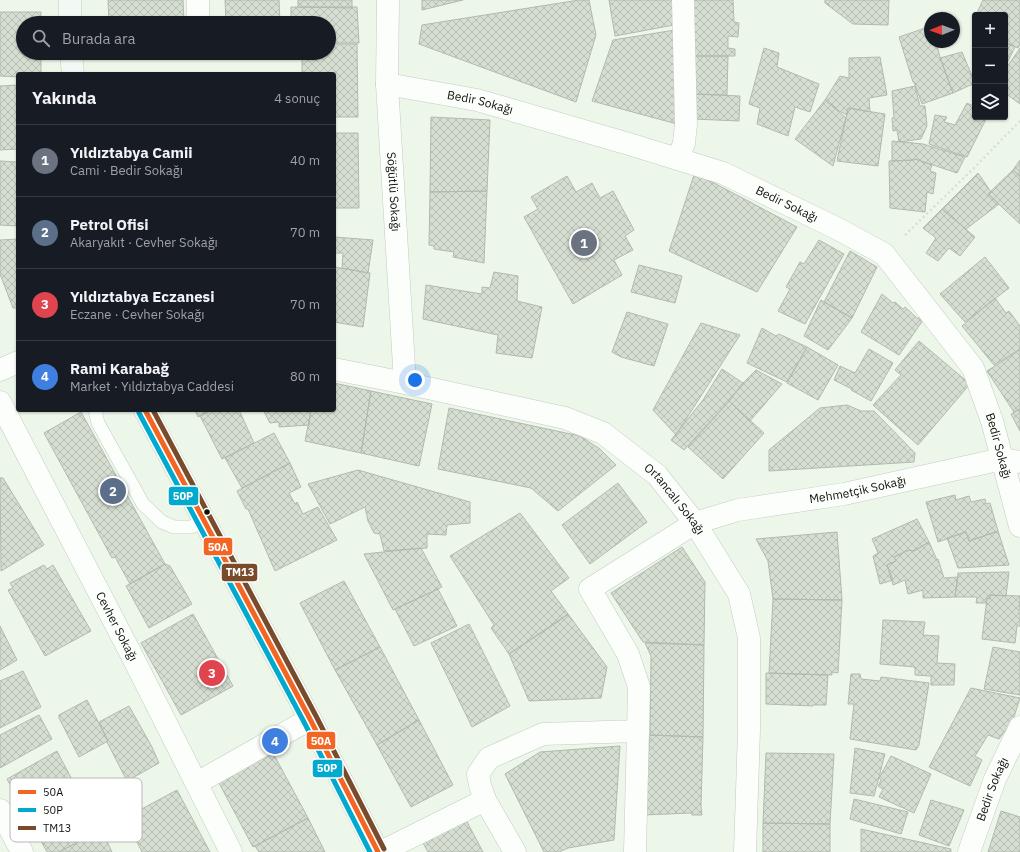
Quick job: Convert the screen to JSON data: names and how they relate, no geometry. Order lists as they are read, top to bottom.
{
  "streets": {
    "street": [
      "Bedir Sokağı",
      "Söğütlü Sokağı",
      "Mehmetçik Sokağı",
      "Ortancalı Sokağı",
      "Cevher Sokağı"
    ]
  },
  "crossings": [
    ["Bedir Sokağı", "Söğütlü Sokağı"],
    ["Bedir Sokağı", "Mehmetçik Sokağı"],
    ["Söğütlü Sokağı", "Ortancalı Sokağı"],
    ["Mehmetçik Sokağı", "Ortancalı Sokağı"]
  ],
  "lines": ["transit line 50A", "transit line TM13", "transit line 50P"],
  "legend": ["50A", "50P", "TM13"],
  "north": "left",
  "page": {
    "map_buttons": ["+", "−"],
    "search": "Burada ara",
    "heading": ["Yakında", "4 sonuç"],
    "list": [
      {
        "mark": "1",
        "name": "Yıldıztabya Camii",
        "note": "Cami · Bedir Sokağı",
        "value": "40 m"
      },
      {
        "mark": "2",
        "name": "Petrol Ofisi",
        "note": "Akaryakıt · Cevher Sokağı",
        "value": "70 m"
      },
      {
        "mark": "3",
        "name": "Yıldıztabya Eczanesi",
        "note": "Eczane · Cevher Sokağı",
        "value": "70 m"
      },
      {
        "mark": "4",
        "name": "Rami Karabağ",
        "note": "Market · Yıldıztabya Caddesi",
        "value": "80 m"
      }
    ],
    "pins": [
      "1",
      "2",
      "3",
      "4"
    ]
  }
}
